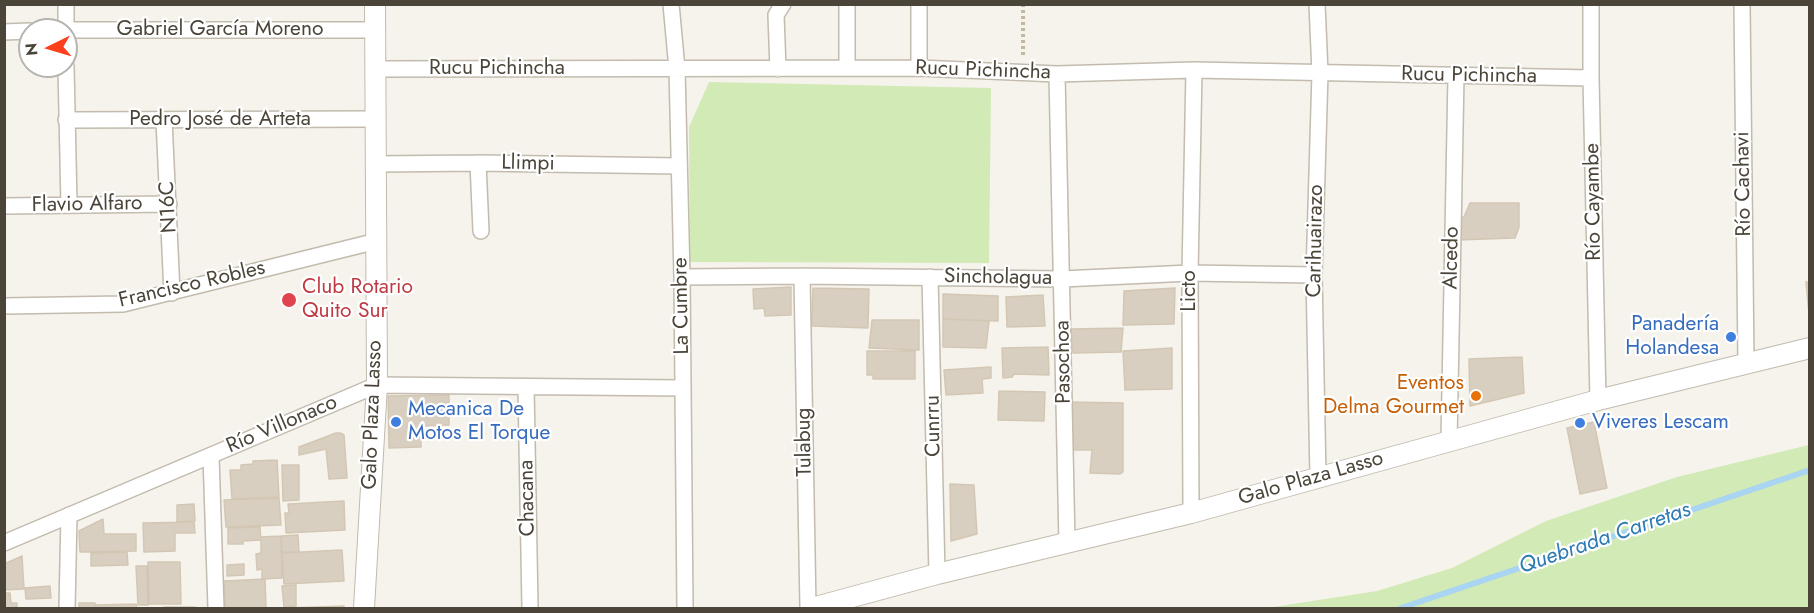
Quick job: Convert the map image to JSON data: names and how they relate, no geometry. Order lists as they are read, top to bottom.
{
  "streets": {
    "street": [
      "Gabriel García Moreno",
      "Rucu Pichincha",
      "Pedro José de Arteta",
      "Llimpi",
      "Río Cachavi",
      "Río Cayambe",
      "Flavio Alfaro",
      "N16C",
      "Carihuairazo",
      "Alcedo",
      "Sincholagua",
      "Francisco Robles",
      "Licto",
      "La Cumbre",
      "Pasochoa",
      "Galo Plaza Lasso",
      "Río Villonaco",
      "Cunrru",
      "Tulabug",
      "Chacana"
    ]
  },
  "crossings": [
    ["Gabriel García Moreno", "Galo Plaza Lasso"],
    ["Rucu Pichincha", "Río Cayambe"],
    ["Rucu Pichincha", "Carihuairazo"],
    ["Rucu Pichincha", "Alcedo"],
    ["Rucu Pichincha", "Licto"],
    ["Rucu Pichincha", "La Cumbre"],
    ["Rucu Pichincha", "Pasochoa"],
    ["Rucu Pichincha", "Galo Plaza Lasso"],
    ["Pedro José de Arteta", "N16C"],
    ["Pedro José de Arteta", "Galo Plaza Lasso"],
    ["Llimpi", "La Cumbre"],
    ["Llimpi", "Galo Plaza Lasso"],
    ["Río Cachavi", "Galo Plaza Lasso"],
    ["Río Cayambe", "Galo Plaza Lasso"],
    ["Flavio Alfaro", "N16C"],
    ["N16C", "Francisco Robles"],
    ["Carihuairazo", "Sincholagua"],
    ["Carihuairazo", "Galo Plaza Lasso"],
    ["Alcedo", "Galo Plaza Lasso"],
    ["Sincholagua", "Licto"],
    ["Sincholagua", "La Cumbre"],
    ["Sincholagua", "Pasochoa"],
    ["Sincholagua", "Cunrru"],
    ["Sincholagua", "Tulabug"],
    ["Francisco Robles", "Galo Plaza Lasso"],
    ["Licto", "Galo Plaza Lasso"],
    ["La Cumbre", "Río Villonaco"],
    ["Pasochoa", "Galo Plaza Lasso"],
    ["Galo Plaza Lasso", "Río Villonaco"],
    ["Galo Plaza Lasso", "Cunrru"],
    ["Galo Plaza Lasso", "Tulabug"],
    ["Río Villonaco", "Chacana"]
  ],
  "water": ["Quebrada Carretas"],
  "places": [
    "Club Rotario Quito Sur",
    "Panadería Holandesa",
    "Eventos Delma Gourmet",
    "Mecanica De Motos El Torque",
    "Viveres Lescam"
  ],
  "north": "left"
}
